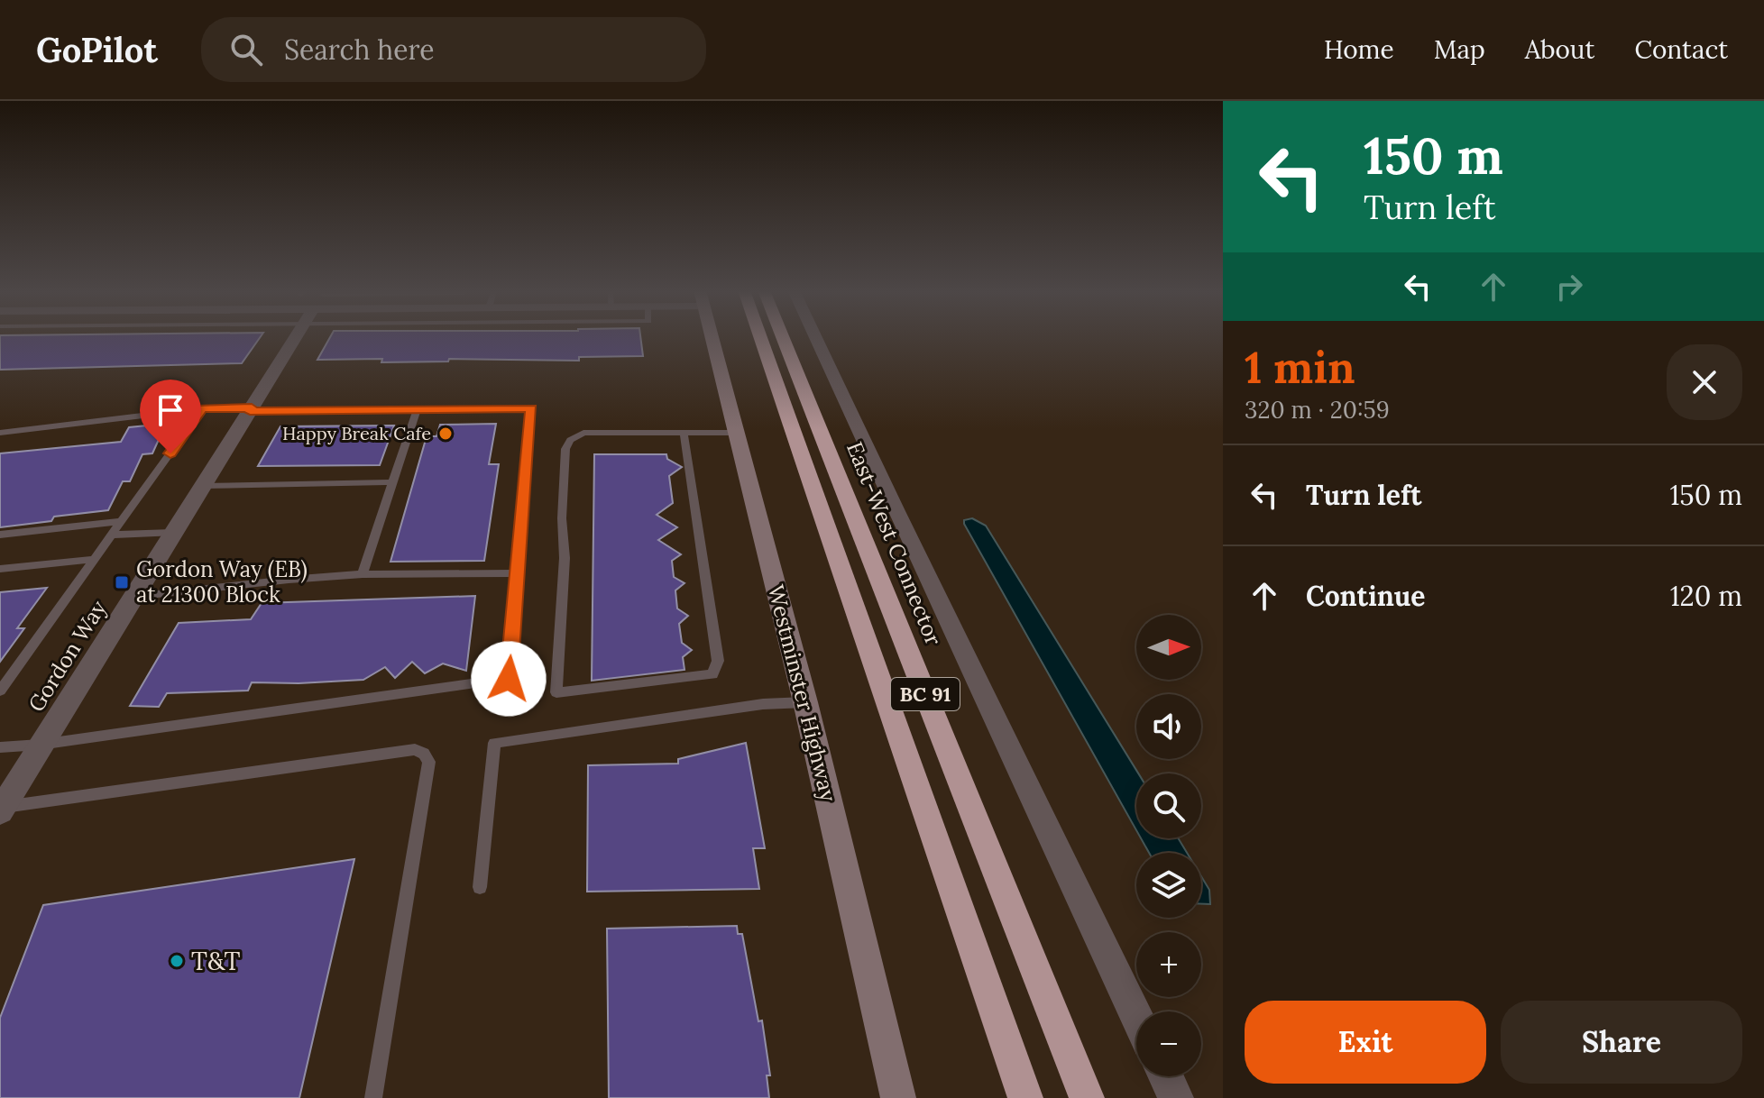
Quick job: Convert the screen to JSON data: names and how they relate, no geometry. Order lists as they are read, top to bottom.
{
  "streets": {
    "highway": ["East-West Connector", "BC 91"],
    "main road": ["Westminster Highway"],
    "street": ["Gordon Way"]
  },
  "places": {
    "other": ["Happy Break Cafe", "T&T"],
    "transit": ["Gordon Way (EB) at 21300 Block"]
  },
  "north": "right",
  "page": {
    "header": "GoPilot",
    "search": "Search here",
    "nav": [
      "Home",
      "Map",
      "About",
      "Contact"
    ],
    "turn": ["150 m", "Turn left"],
    "heading": ["1 min", "320 m · 20:59"],
    "list": [
      {
        "name": "Turn left",
        "value": "150 m"
      },
      {
        "name": "Continue",
        "value": "120 m"
      }
    ],
    "map_buttons": ["+", "−"],
    "buttons": ["Exit", "Share"]
  }
}
